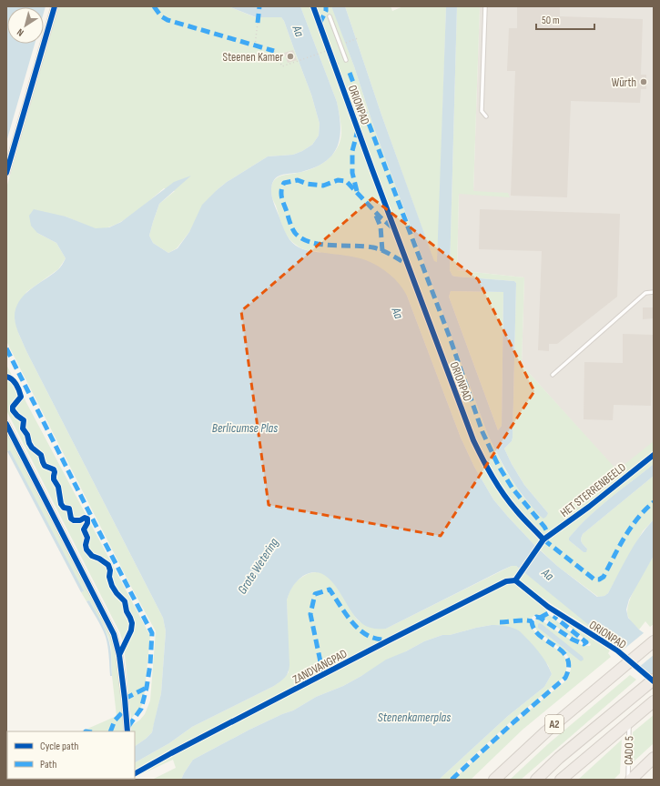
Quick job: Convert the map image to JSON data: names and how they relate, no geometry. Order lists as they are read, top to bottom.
{
  "streets": {
    "highway": ["A2"],
    "lane": ["CADO 5"],
    "cycle path": ["ORIONPAD", "HET STERRENBEELD", "ZANDVANGPAD"]
  },
  "water": [
    "Aa",
    "Berlicumse Plas",
    "Grote Wetering",
    "Stenenkamerplas"
  ],
  "places": ["Steenen Kamer", "Würth"],
  "legend": ["Cycle path", "Path"],
  "scale_bar": "50 m",
  "north": "bottom left"
}
